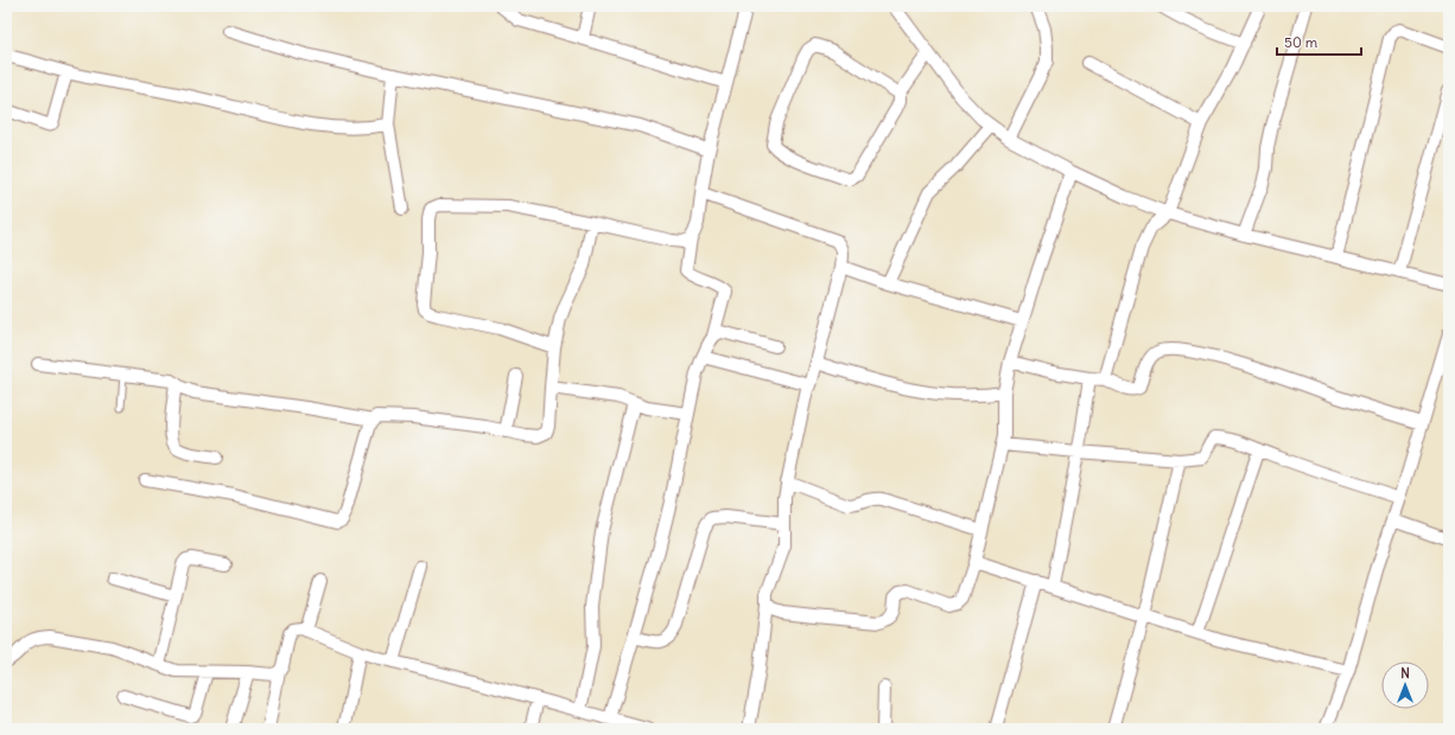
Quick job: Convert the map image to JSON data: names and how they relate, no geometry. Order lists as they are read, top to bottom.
{
  "scale_bar": "50 m",
  "north": "top"
}
